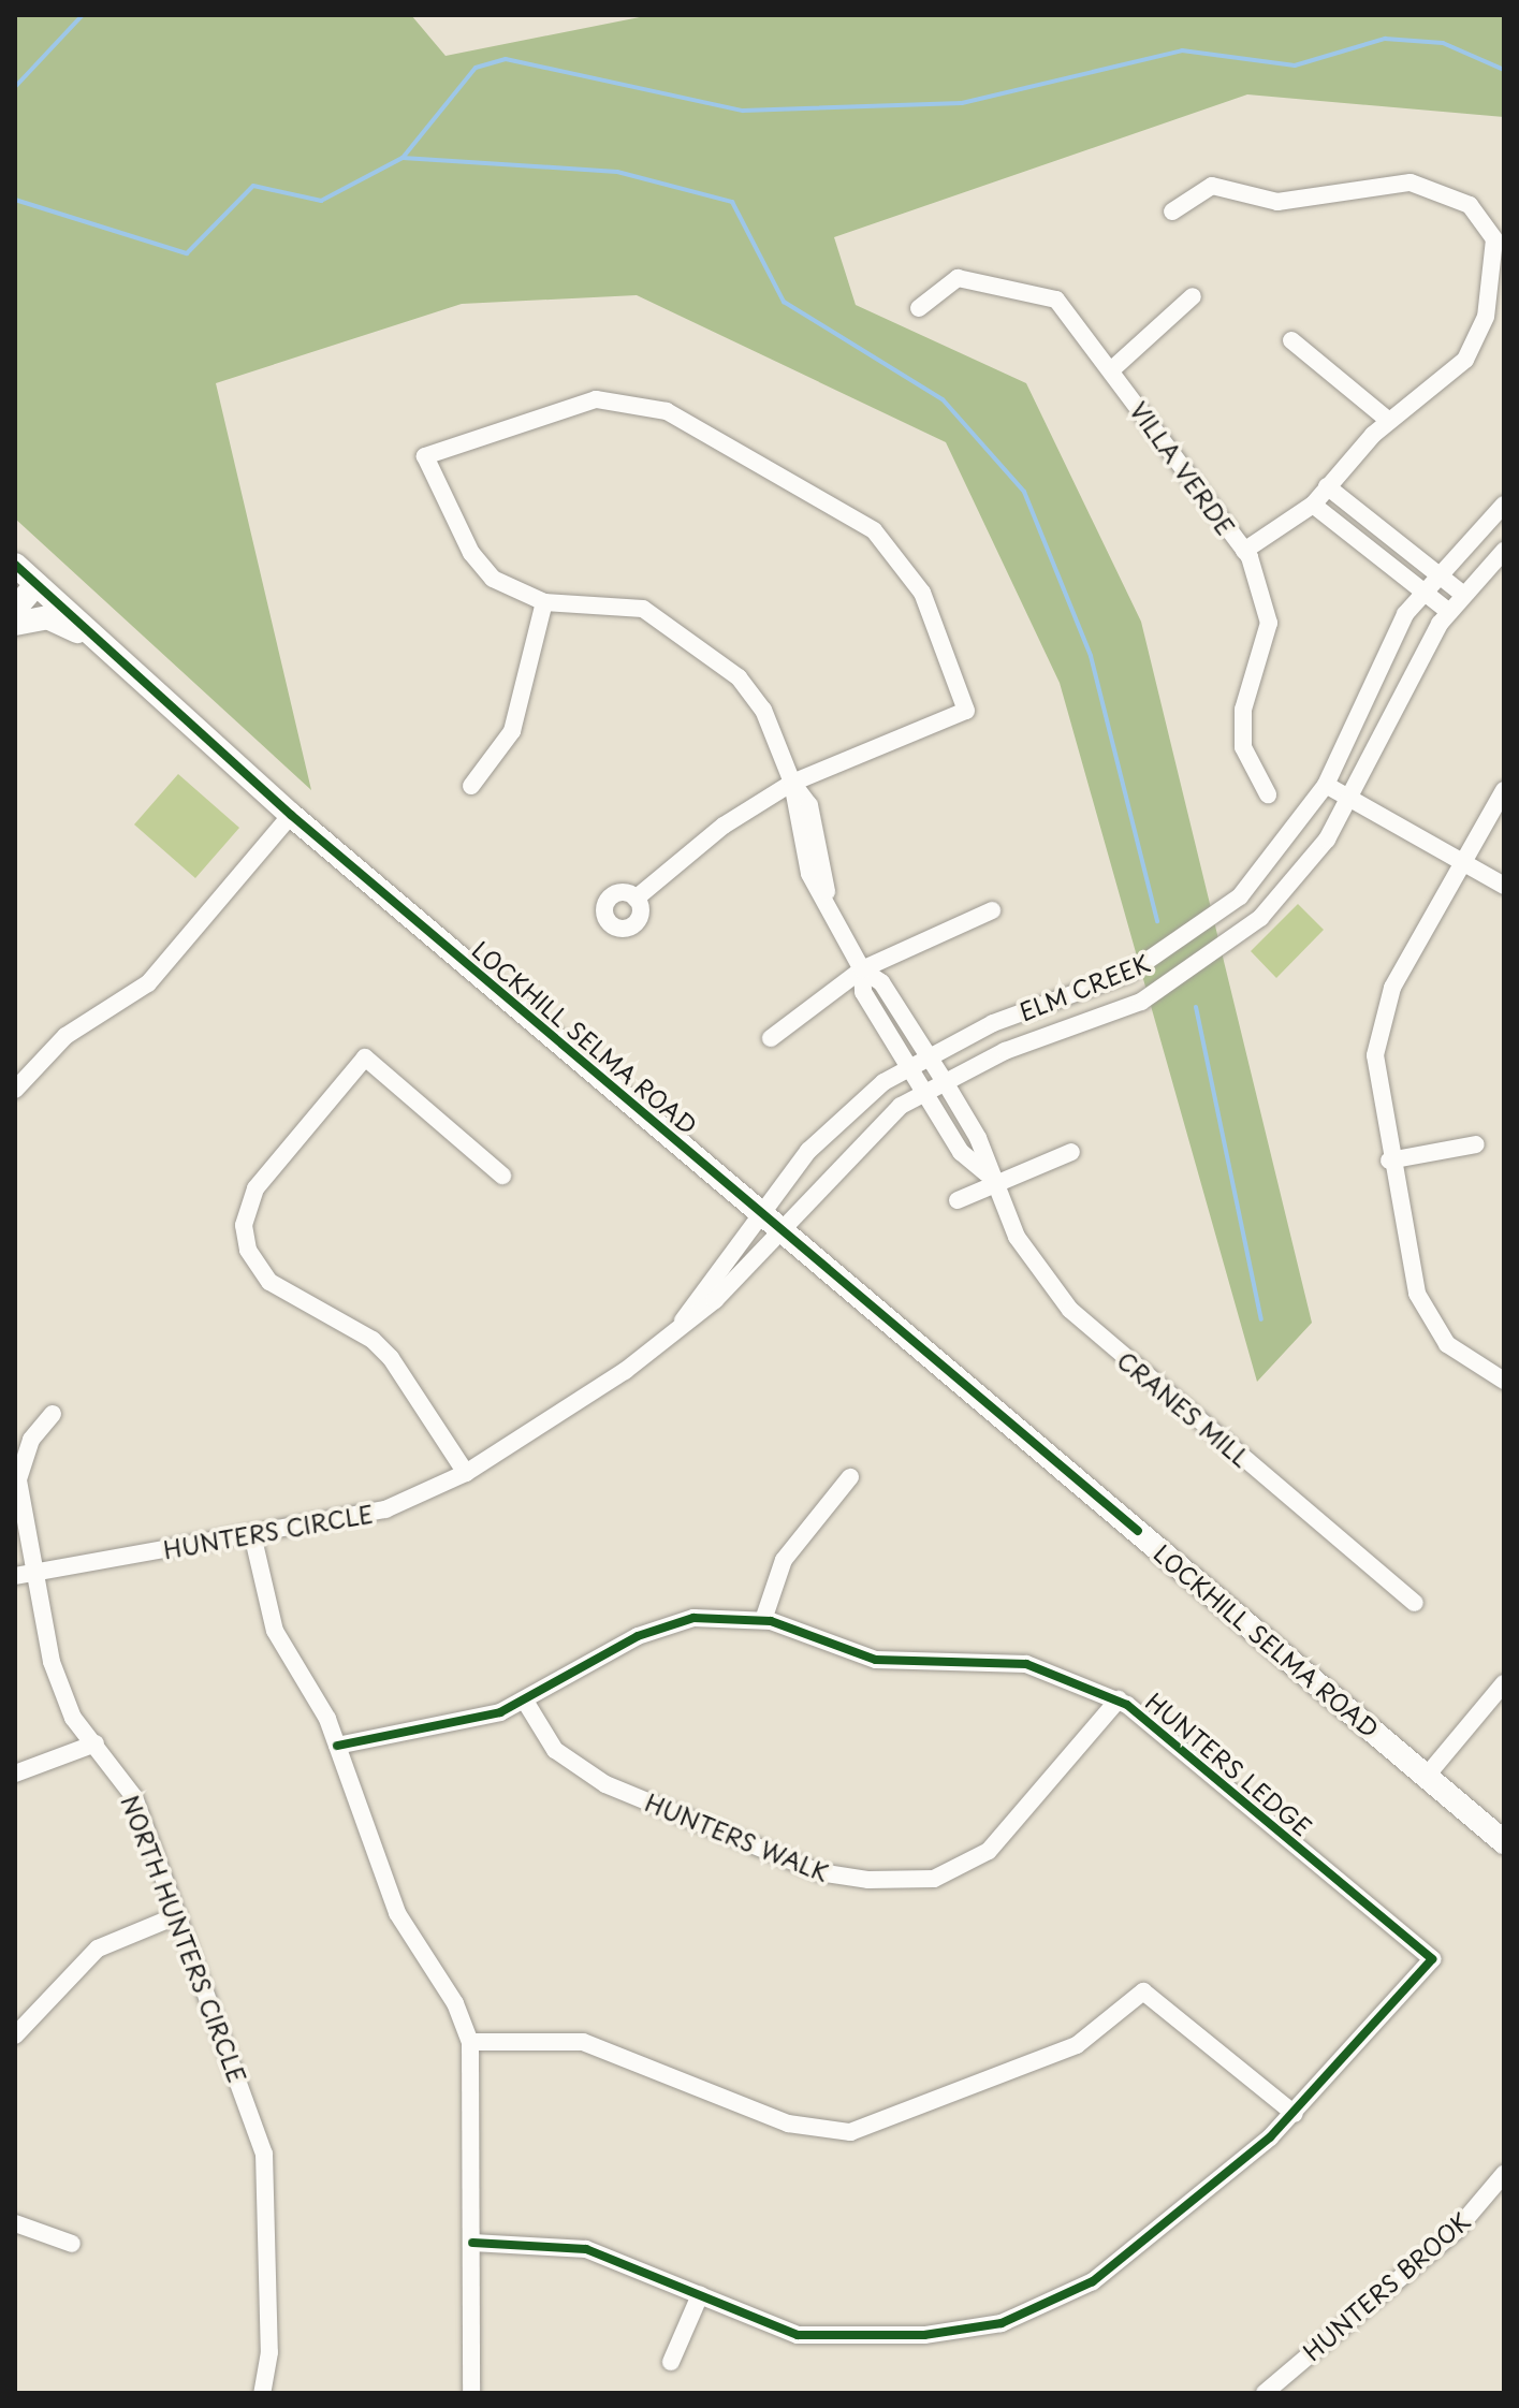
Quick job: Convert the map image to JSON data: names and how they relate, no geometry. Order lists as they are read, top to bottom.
{
  "streets": {
    "main road": ["LOCKHILL SELMA ROAD"],
    "street": [
      "VILLA VERDE",
      "ELM CREEK",
      "CRANES MILL",
      "HUNTERS CIRCLE",
      "HUNTERS LEDGE",
      "HUNTERS WALK",
      "NORTH HUNTERS CIRCLE",
      "HUNTERS BROOK"
    ]
  },
  "crossings": [
    ["ELM CREEK", "LOCKHILL SELMA ROAD"],
    ["ELM CREEK", "CRANES MILL"],
    ["ELM CREEK", "HUNTERS CIRCLE"],
    ["LOCKHILL SELMA ROAD", "HUNTERS CIRCLE"],
    ["HUNTERS CIRCLE", "NORTH HUNTERS CIRCLE"],
    ["HUNTERS LEDGE", "HUNTERS WALK"]
  ]
}
